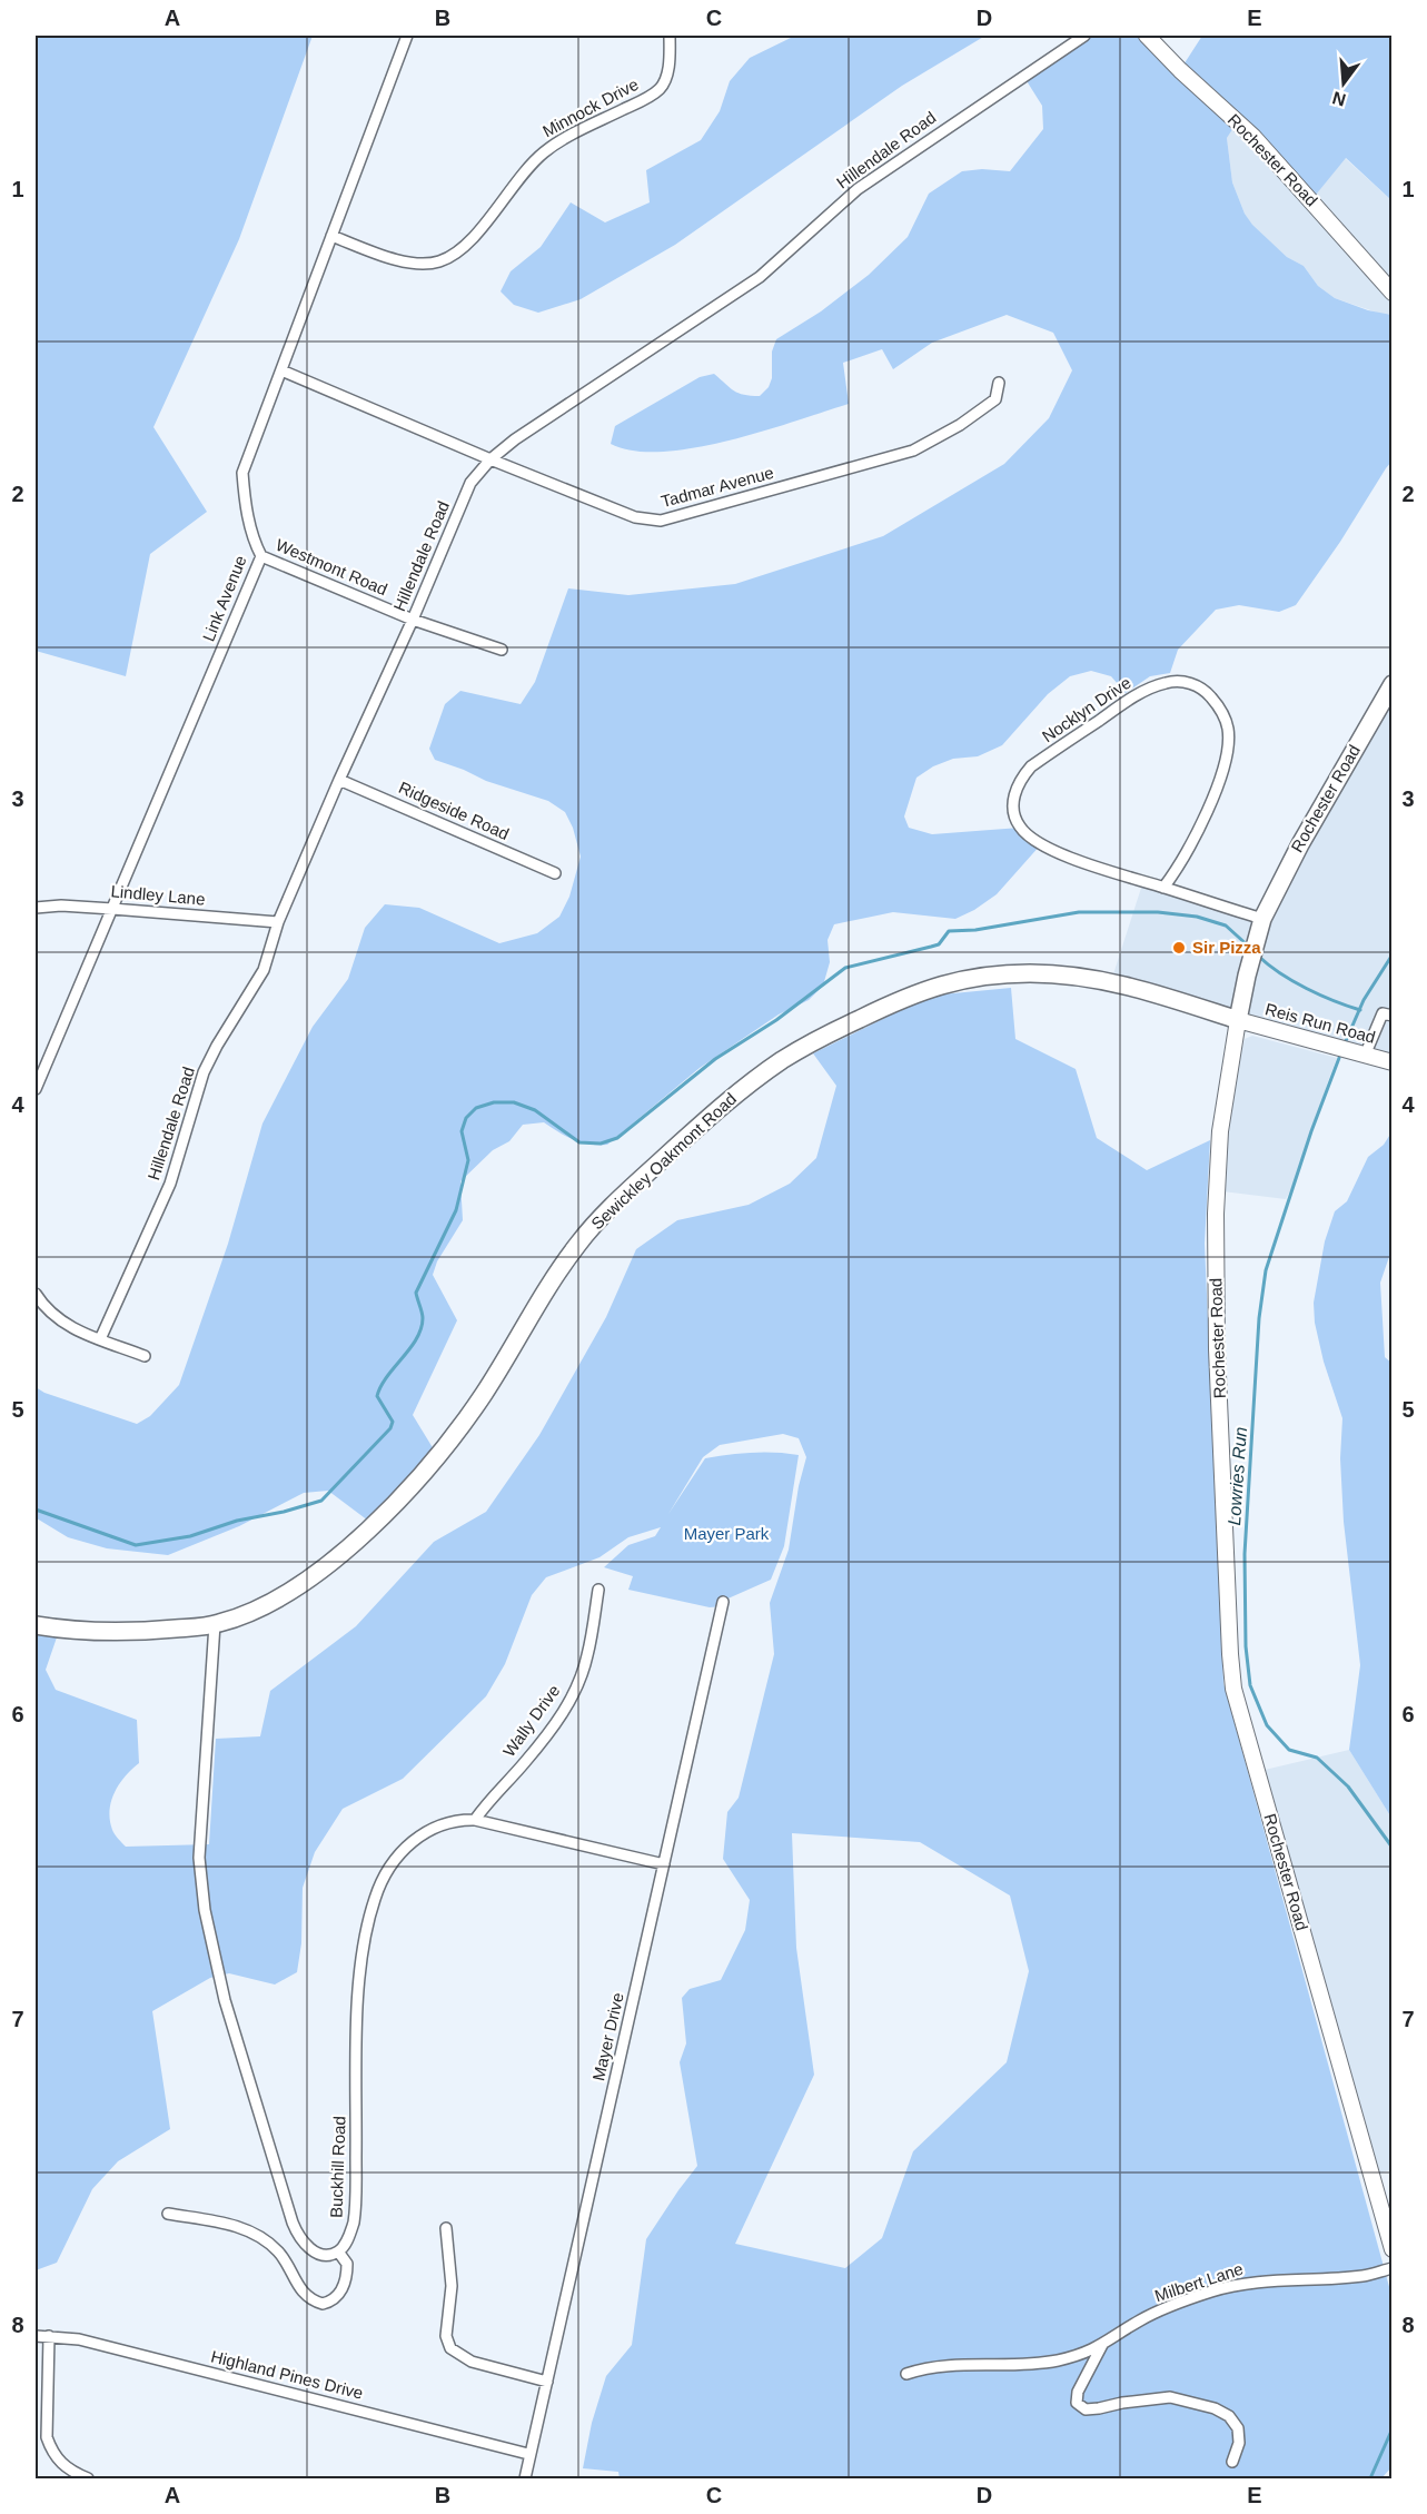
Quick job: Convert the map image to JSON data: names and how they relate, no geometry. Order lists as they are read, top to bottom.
{
  "streets": {
    "main road": ["Rochester Road", "Sewickley Oakmont Road"],
    "street": [
      "Minnock Drive",
      "Hillendale Road",
      "Tadmar Avenue",
      "Westmont Road",
      "Link Avenue",
      "Nocklyn Drive",
      "Ridgeside Road",
      "Lindley Lane",
      "Reis Run Road",
      "Wally Drive",
      "Mayer Drive",
      "Buckhill Road",
      "Milbert Lane",
      "Highland Pines Drive"
    ]
  },
  "crossings": [
    ["Minnock Drive", "Link Avenue"],
    ["Hillendale Road", "Tadmar Avenue"],
    ["Hillendale Road", "Westmont Road"],
    ["Hillendale Road", "Ridgeside Road"],
    ["Hillendale Road", "Lindley Lane"],
    ["Rochester Road", "Nocklyn Drive"],
    ["Rochester Road", "Reis Run Road"],
    ["Rochester Road", "Sewickley Oakmont Road"],
    ["Tadmar Avenue", "Link Avenue"],
    ["Westmont Road", "Link Avenue"],
    ["Link Avenue", "Lindley Lane"],
    ["Reis Run Road", "Sewickley Oakmont Road"],
    ["Wally Drive", "Buckhill Road"],
    ["Mayer Drive", "Buckhill Road"],
    ["Mayer Drive", "Highland Pines Drive"]
  ],
  "water": ["Lowries Run"],
  "parks": ["Mayer Park"],
  "places": ["Sir Pizza"],
  "north": "bottom",
  "grid": {
    "columns": [
      "A",
      "B",
      "C",
      "D",
      "E"
    ],
    "rows": [
      "1",
      "2",
      "3",
      "4",
      "5",
      "6",
      "7",
      "8"
    ]
  }
}
